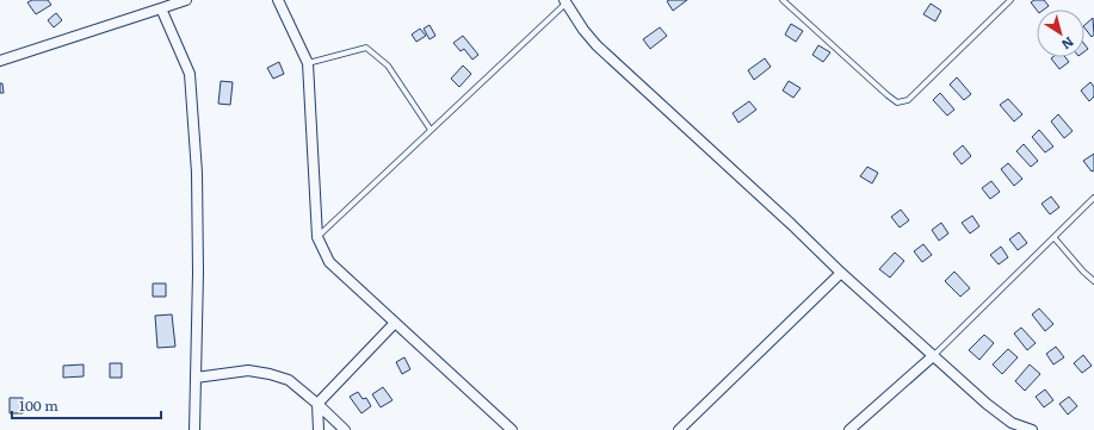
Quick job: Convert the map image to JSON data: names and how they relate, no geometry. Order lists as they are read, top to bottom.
{
  "scale_bar": "100 m",
  "north": "bottom right"
}
